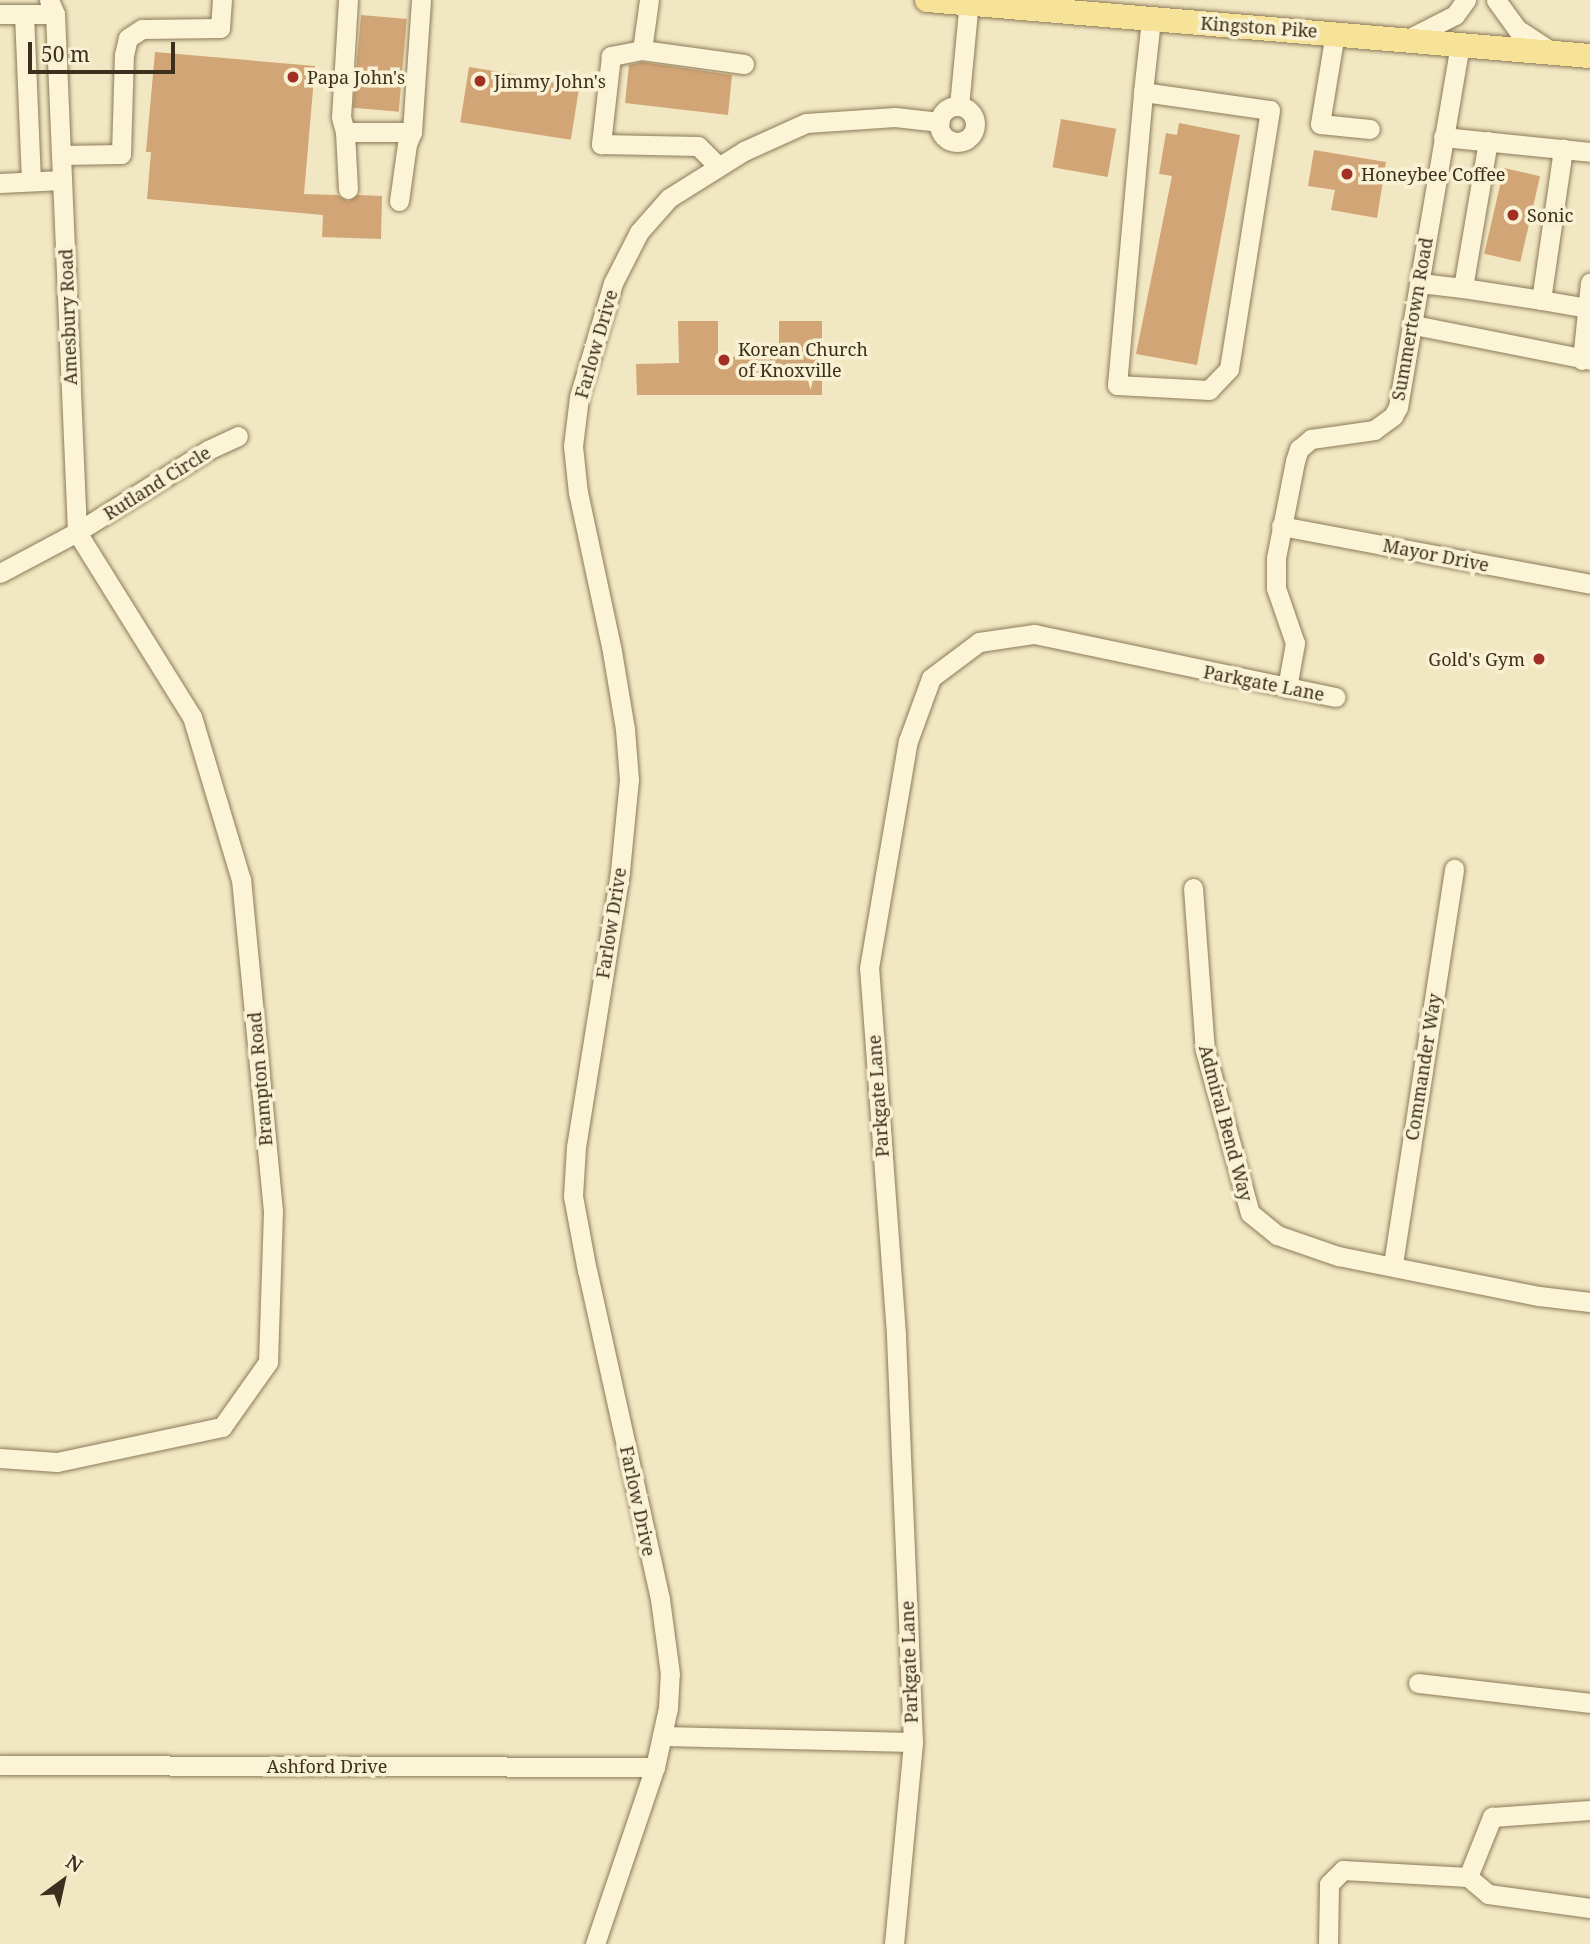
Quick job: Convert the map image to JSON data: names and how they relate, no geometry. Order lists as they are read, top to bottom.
{
  "streets": {
    "main road": ["Kingston Pike"],
    "street": [
      "Amesbury Road",
      "Summertown Road",
      "Farlow Drive",
      "Rutland Circle",
      "Mayor Drive",
      "Parkgate Lane",
      "Commander Way",
      "Brampton Road",
      "Admiral Bend Way",
      "Ashford Drive"
    ]
  },
  "crossings": [
    ["Kingston Pike", "Summertown Road"],
    ["Amesbury Road", "Rutland Circle"],
    ["Amesbury Road", "Brampton Road"],
    ["Summertown Road", "Mayor Drive"],
    ["Summertown Road", "Parkgate Lane"],
    ["Farlow Drive", "Ashford Drive"],
    ["Rutland Circle", "Brampton Road"],
    ["Commander Way", "Admiral Bend Way"]
  ],
  "places": [
    "Papa John's",
    "Jimmy John's",
    "Honeybee Coffee",
    "Sonic",
    "Korean Church of Knoxville",
    "Gold's Gym"
  ],
  "scale_bar": "50 m",
  "north": "top right"
}
